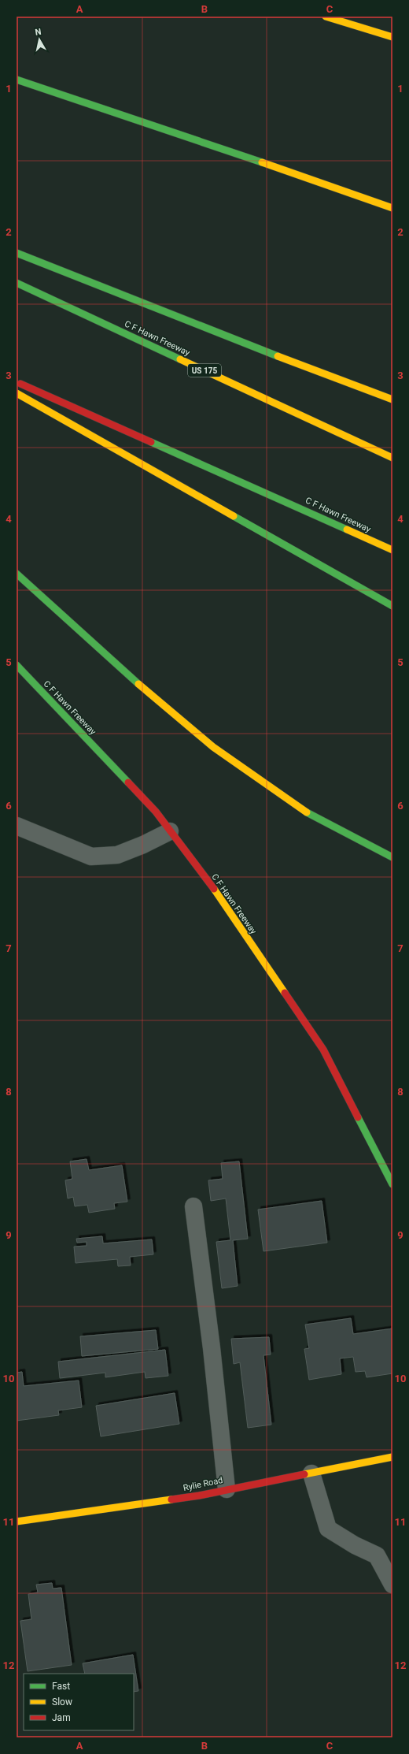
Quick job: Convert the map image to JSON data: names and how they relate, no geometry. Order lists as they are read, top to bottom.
{
  "streets": {
    "main road": ["C F Hawn Freeway", "US 175", "Rylie Road"]
  },
  "legend": ["Fast", "Slow", "Jam"],
  "north": "top",
  "grid": {
    "columns": ["A", "B", "C"],
    "rows": [
      "1",
      "2",
      "3",
      "4",
      "5",
      "6",
      "7",
      "8",
      "9",
      "10",
      "11",
      "12"
    ]
  }
}
